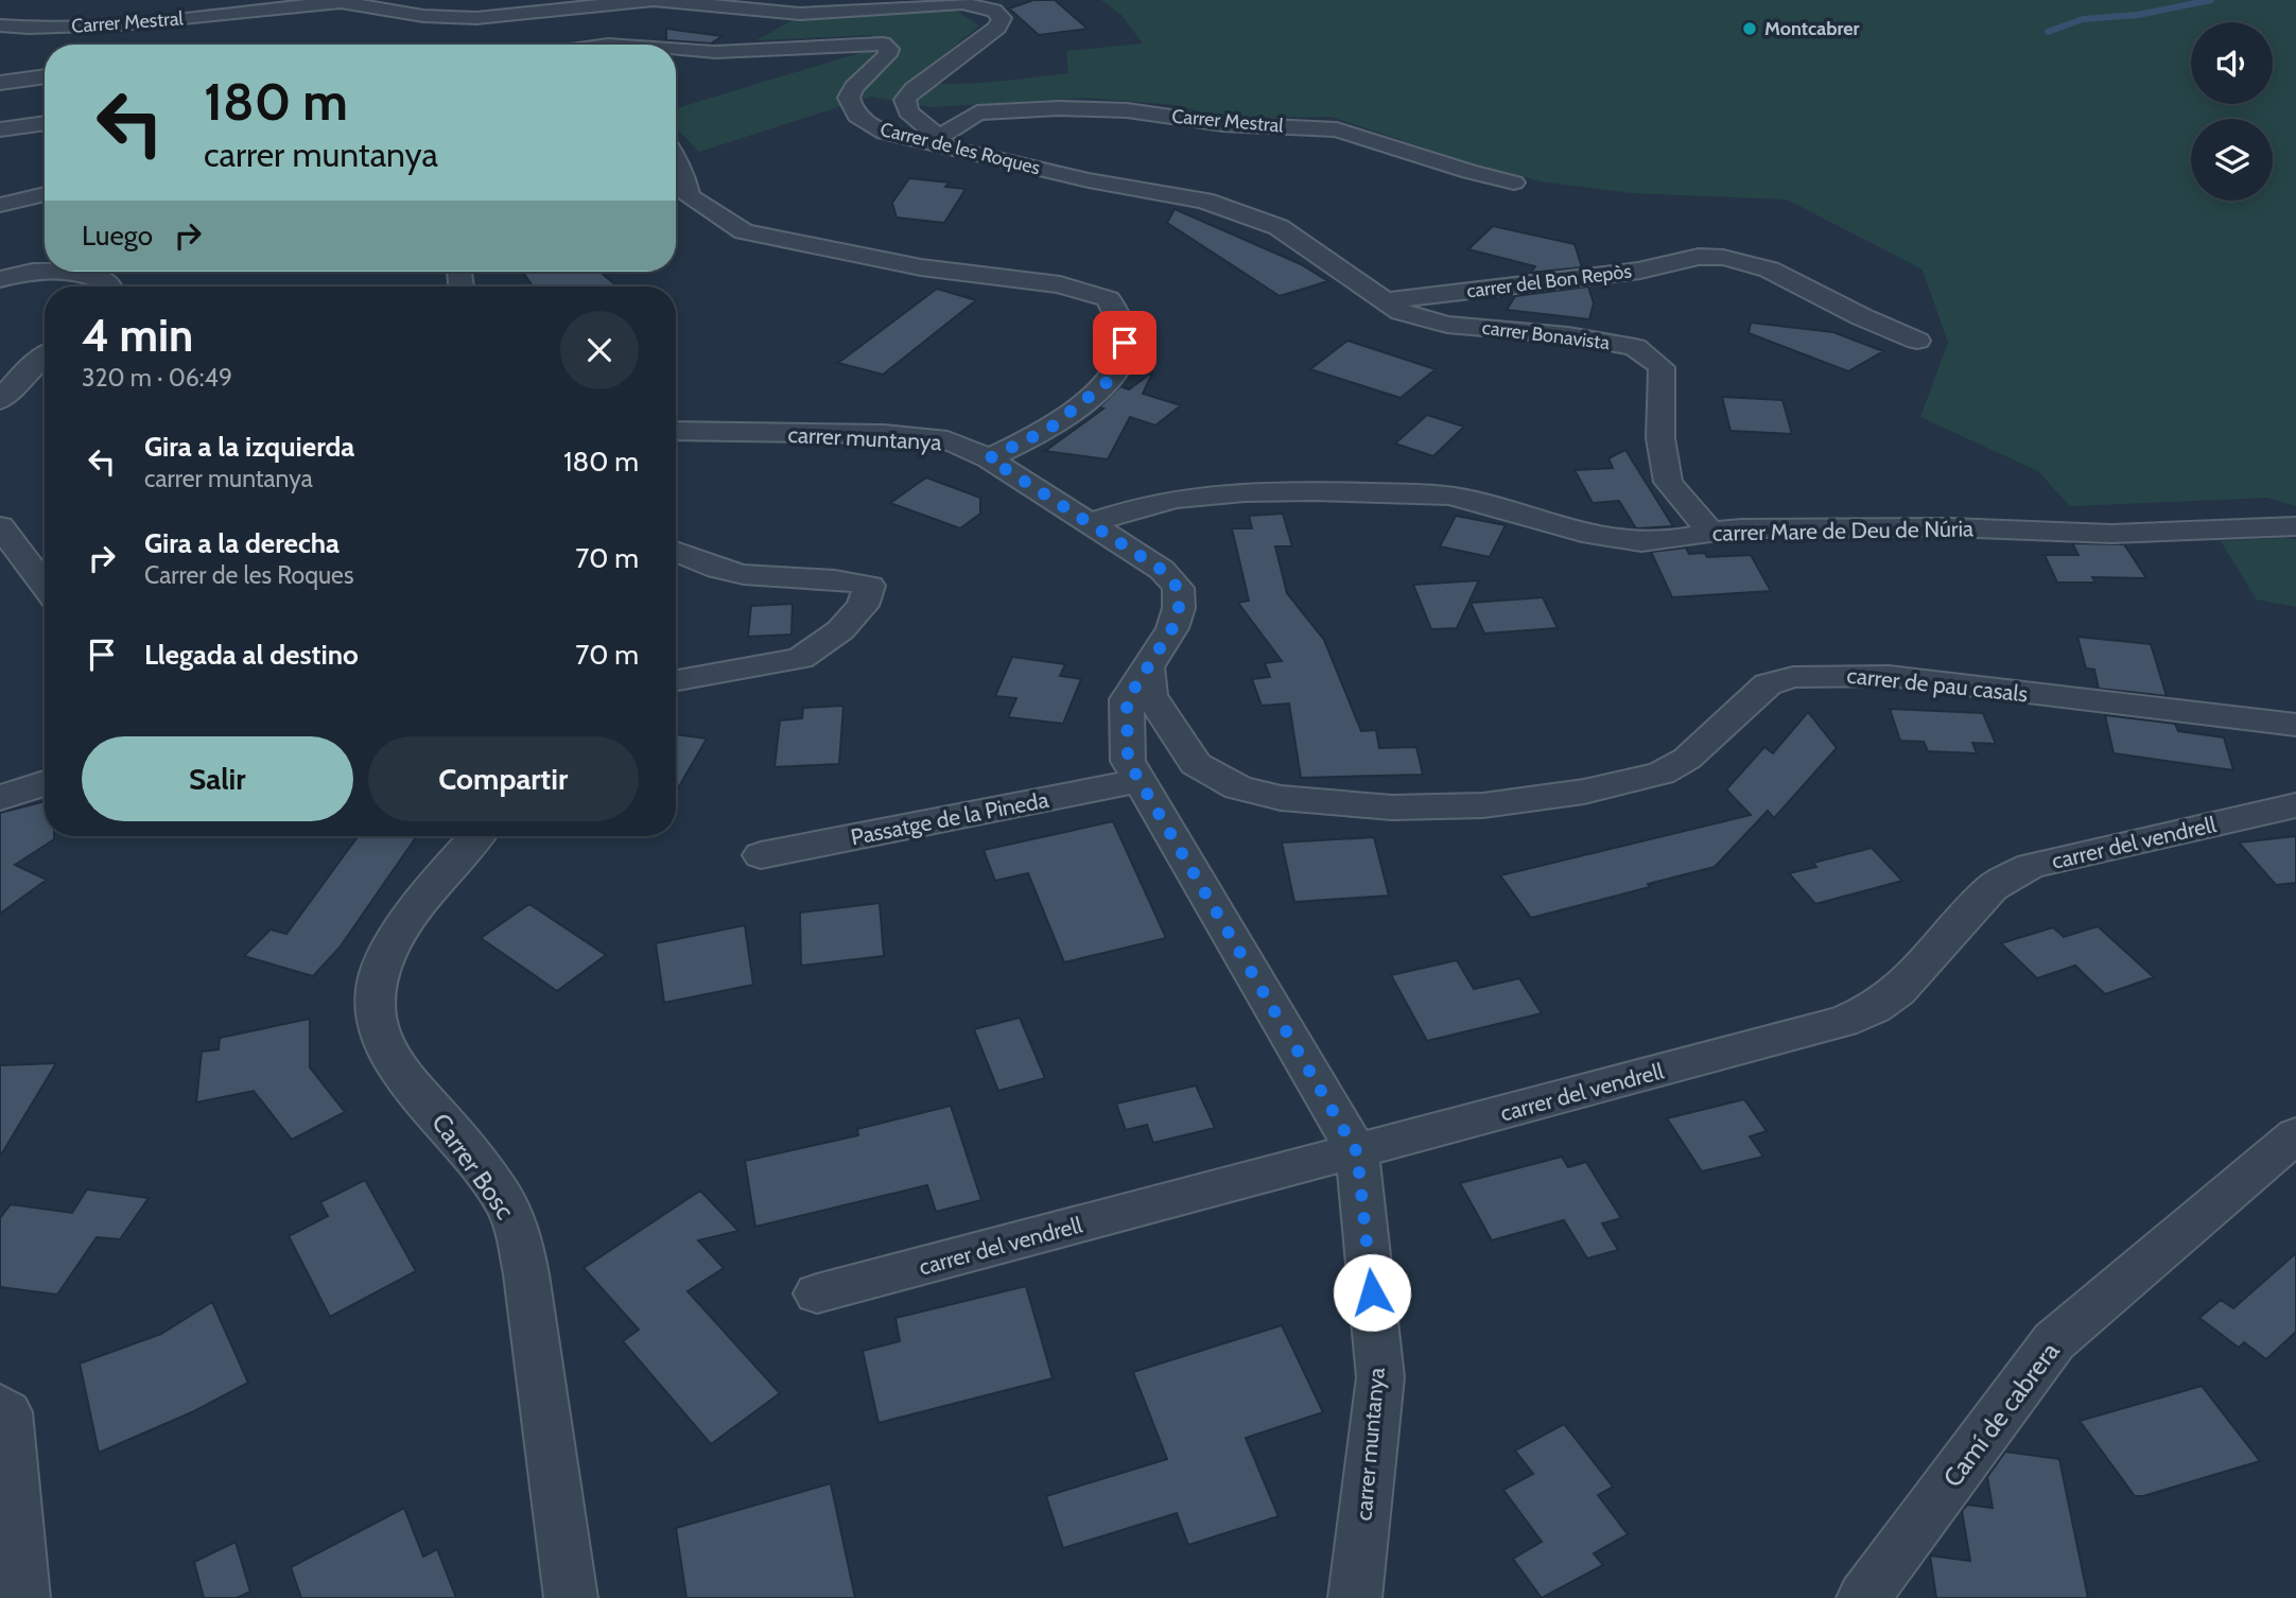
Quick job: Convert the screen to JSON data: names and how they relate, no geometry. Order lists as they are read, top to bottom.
{
  "streets": {
    "street": [
      "Carrer Mestral",
      "Carrer de les Roques",
      "carrer del Bon Repòs",
      "carrer Bonavista",
      "carrer muntanya",
      "carrer Mare de Deu de Núria",
      "carrer de pau casals",
      "Passatge de la Pineda",
      "carrer del vendrell",
      "Carrer Bosc",
      "Camí de cabrera"
    ]
  },
  "crossings": [
    ["Carrer Mestral", "Carrer de les Roques"],
    ["Carrer de les Roques", "carrer del Bon Repòs"],
    ["Carrer de les Roques", "carrer Bonavista"],
    ["carrer del Bon Repòs", "carrer Bonavista"],
    ["carrer Bonavista", "carrer Mare de Deu de Núria"],
    ["carrer muntanya", "carrer Mare de Deu de Núria"],
    ["carrer muntanya", "carrer de pau casals"],
    ["carrer muntanya", "Passatge de la Pineda"],
    ["carrer muntanya", "carrer del vendrell"]
  ],
  "places": ["Montcabrer"],
  "page": {
    "turn": ["180 m", "carrer muntanya"],
    "then": "Luego",
    "heading": ["4 min", "320 m · 06:49"],
    "list": [
      {
        "name": "Gira a la izquierda",
        "note": "carrer muntanya",
        "value": "180 m"
      },
      {
        "name": "Gira a la derecha",
        "note": "Carrer de les Roques",
        "value": "70 m"
      },
      {
        "name": "Llegada al destino",
        "value": "70 m"
      }
    ],
    "buttons": ["Salir", "Compartir"]
  }
}
